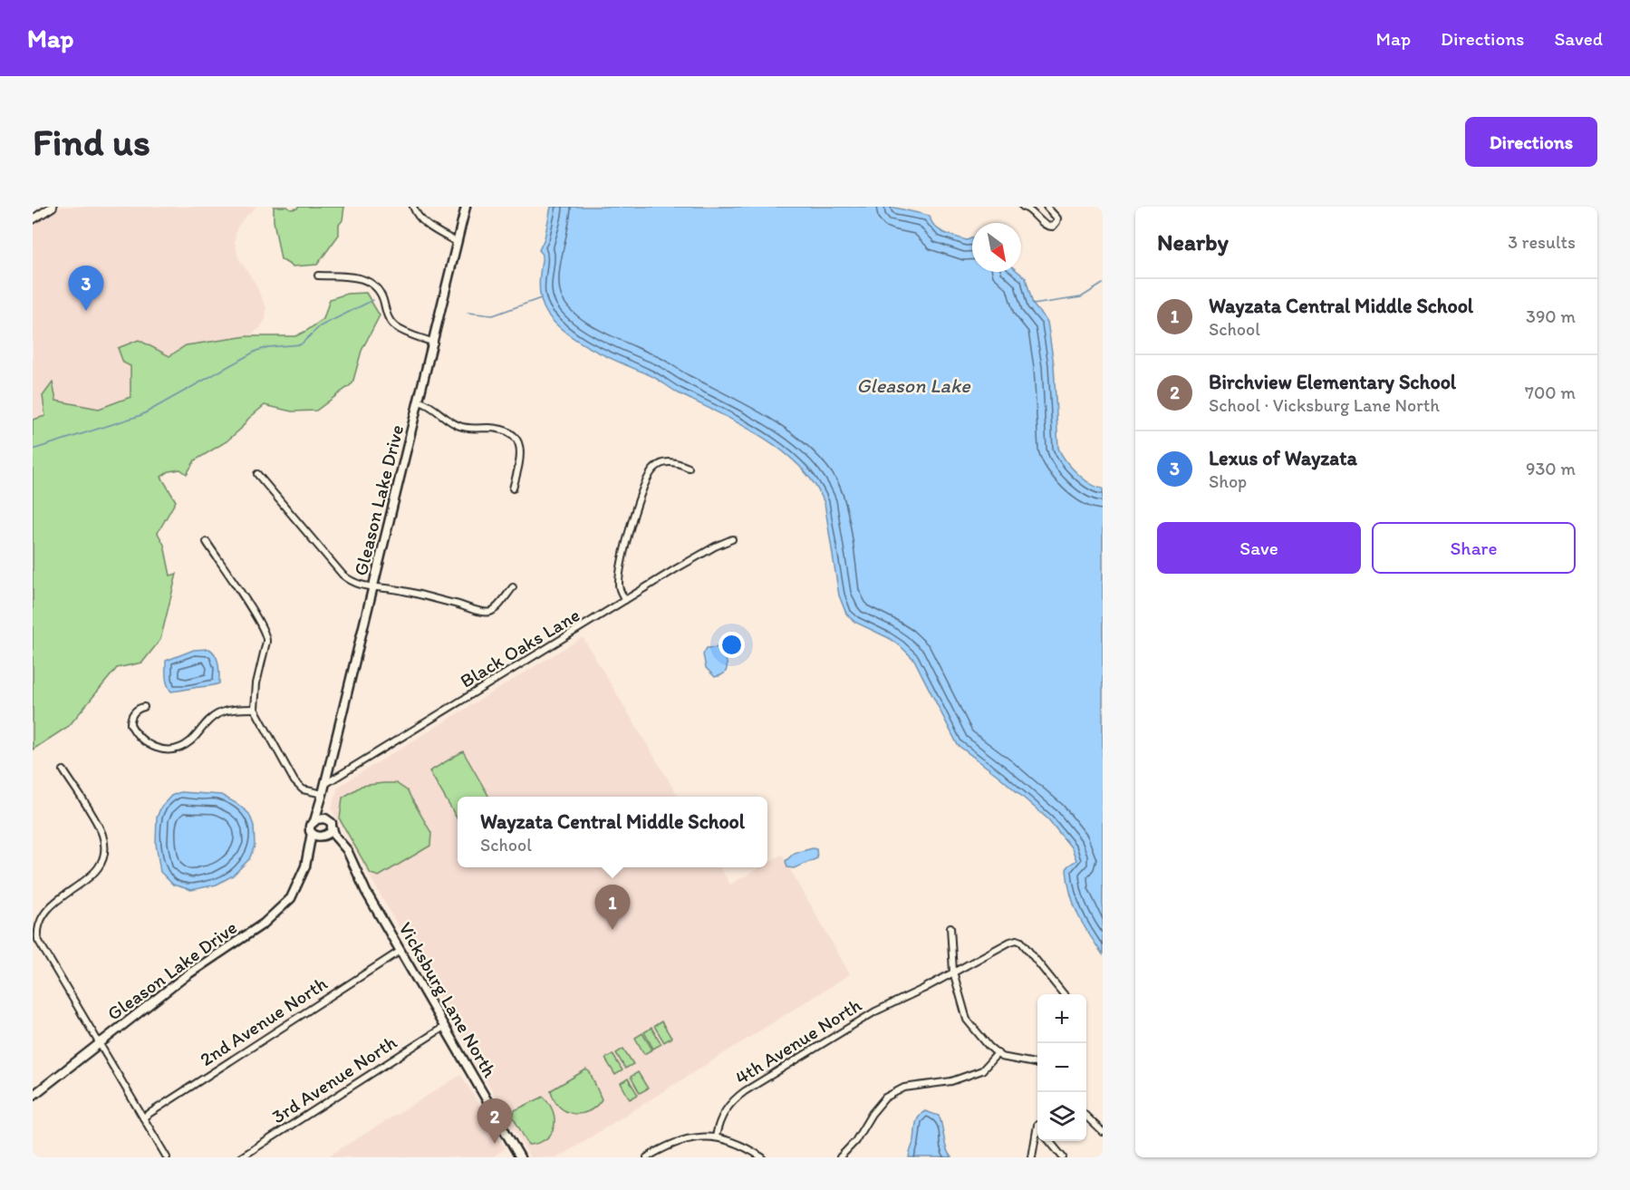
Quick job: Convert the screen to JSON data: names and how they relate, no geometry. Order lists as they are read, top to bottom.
{
  "streets": {
    "main road": ["Gleason Lake Drive", "Vicksburg Lane North"],
    "street": [
      "Black Oaks Lane",
      "2nd Avenue North",
      "4th Avenue North",
      "3rd Avenue North"
    ]
  },
  "crossings": [
    ["Gleason Lake Drive", "Black Oaks Lane"],
    ["Gleason Lake Drive", "Vicksburg Lane North"],
    ["Vicksburg Lane North", "2nd Avenue North"],
    ["Vicksburg Lane North", "3rd Avenue North"]
  ],
  "water": ["Gleason Lake"],
  "north": "bottom right",
  "page": {
    "header": "Map",
    "nav": ["Map", "Directions", "Saved"],
    "buttons": [
      "Directions",
      ["Save", "Share"]
    ],
    "title": "Find us",
    "heading": ["Nearby", "3 results"],
    "pins": ["3", "1", "2"],
    "list": [
      {
        "mark": "1",
        "name": "Wayzata Central Middle School",
        "note": "School",
        "value": "390 m"
      },
      {
        "mark": "2",
        "name": "Birchview Elementary School",
        "note": "School · Vicksburg Lane North",
        "value": "700 m"
      },
      {
        "mark": "3",
        "name": "Lexus of Wayzata",
        "note": "Shop",
        "value": "930 m"
      }
    ],
    "popup": ["Wayzata Central Middle School", "School"],
    "map_buttons": ["+", "−"]
  }
}
